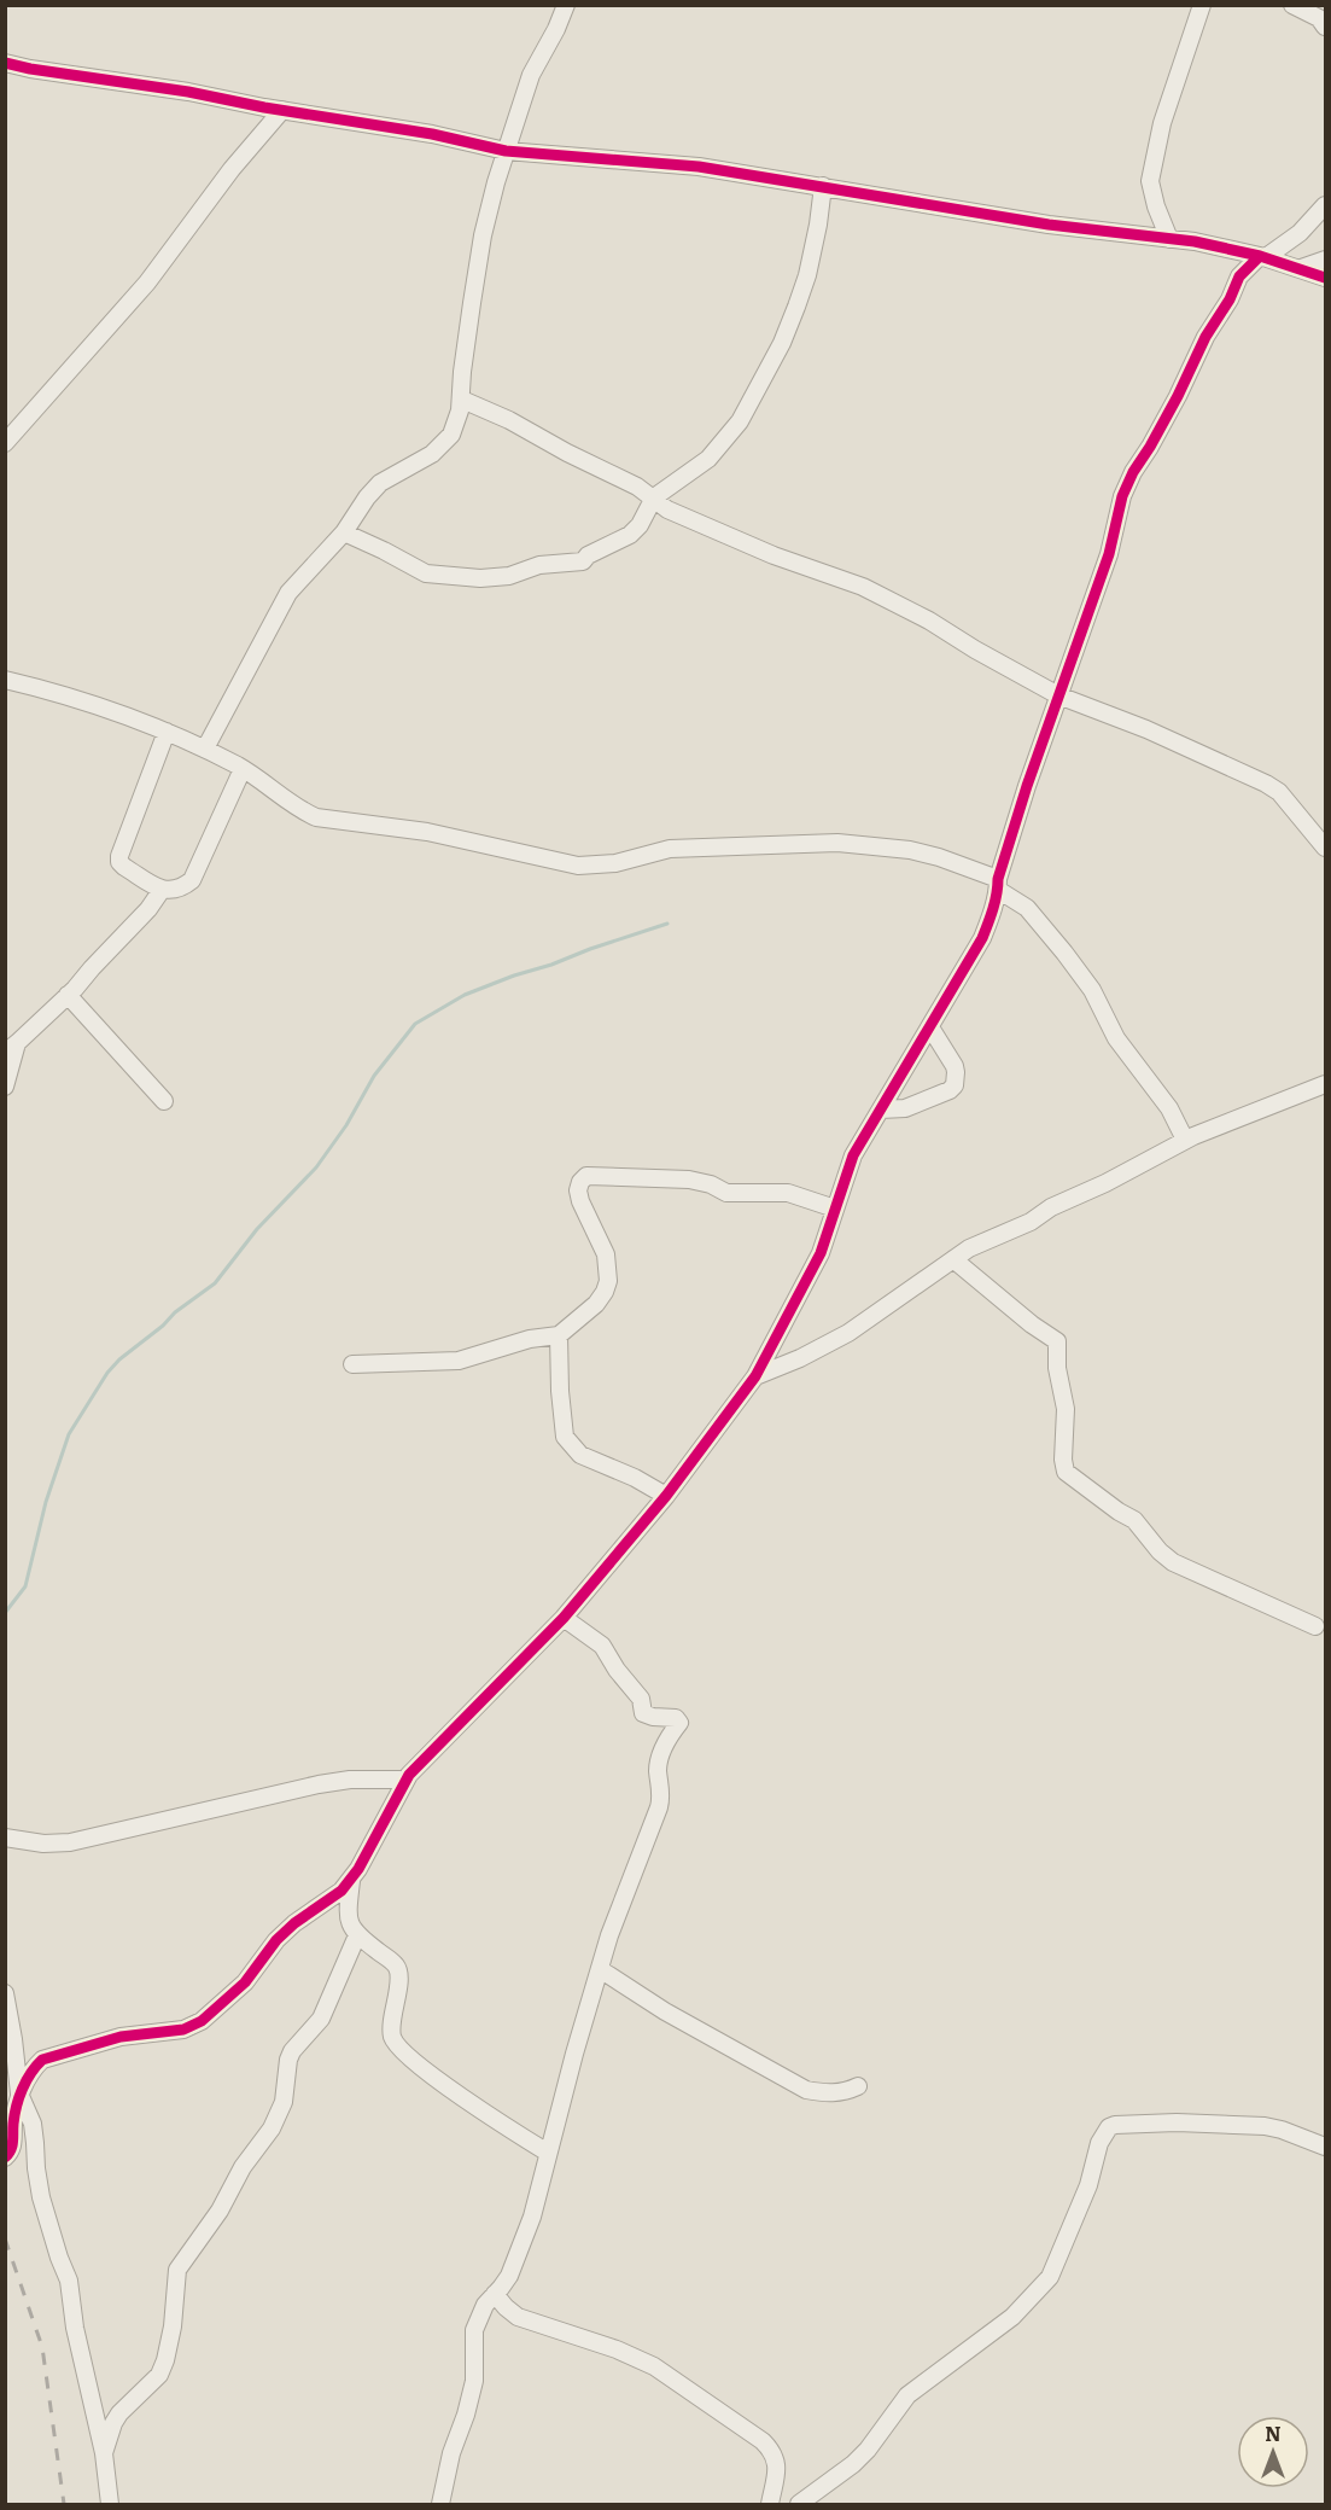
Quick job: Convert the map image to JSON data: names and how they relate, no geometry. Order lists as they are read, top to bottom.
{
  "north": "top"
}
